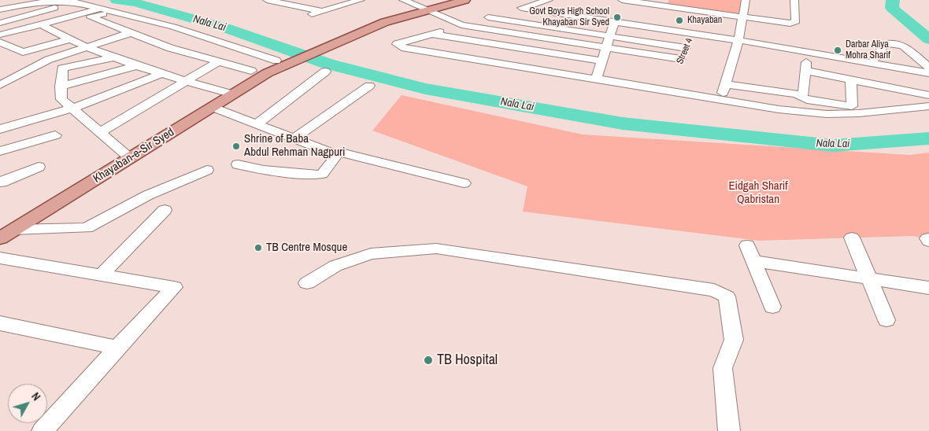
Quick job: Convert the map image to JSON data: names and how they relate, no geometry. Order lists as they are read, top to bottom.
{
  "streets": {
    "main road": ["Khayaban-e-Sir Syed"],
    "street": ["Street 4"]
  },
  "water": ["Nala Lai"],
  "parks": ["Eidgah Sharif Qabristan"],
  "places": [
    "Govt Boys High School Khayaban Sir Syed",
    "Khayaban",
    "Darbar Aliya Mohra Sharif",
    "Shrine of Baba Abdul Rehman Nagpuri",
    "TB Centre Mosque",
    "TB Hospital"
  ],
  "north": "top right"
}
